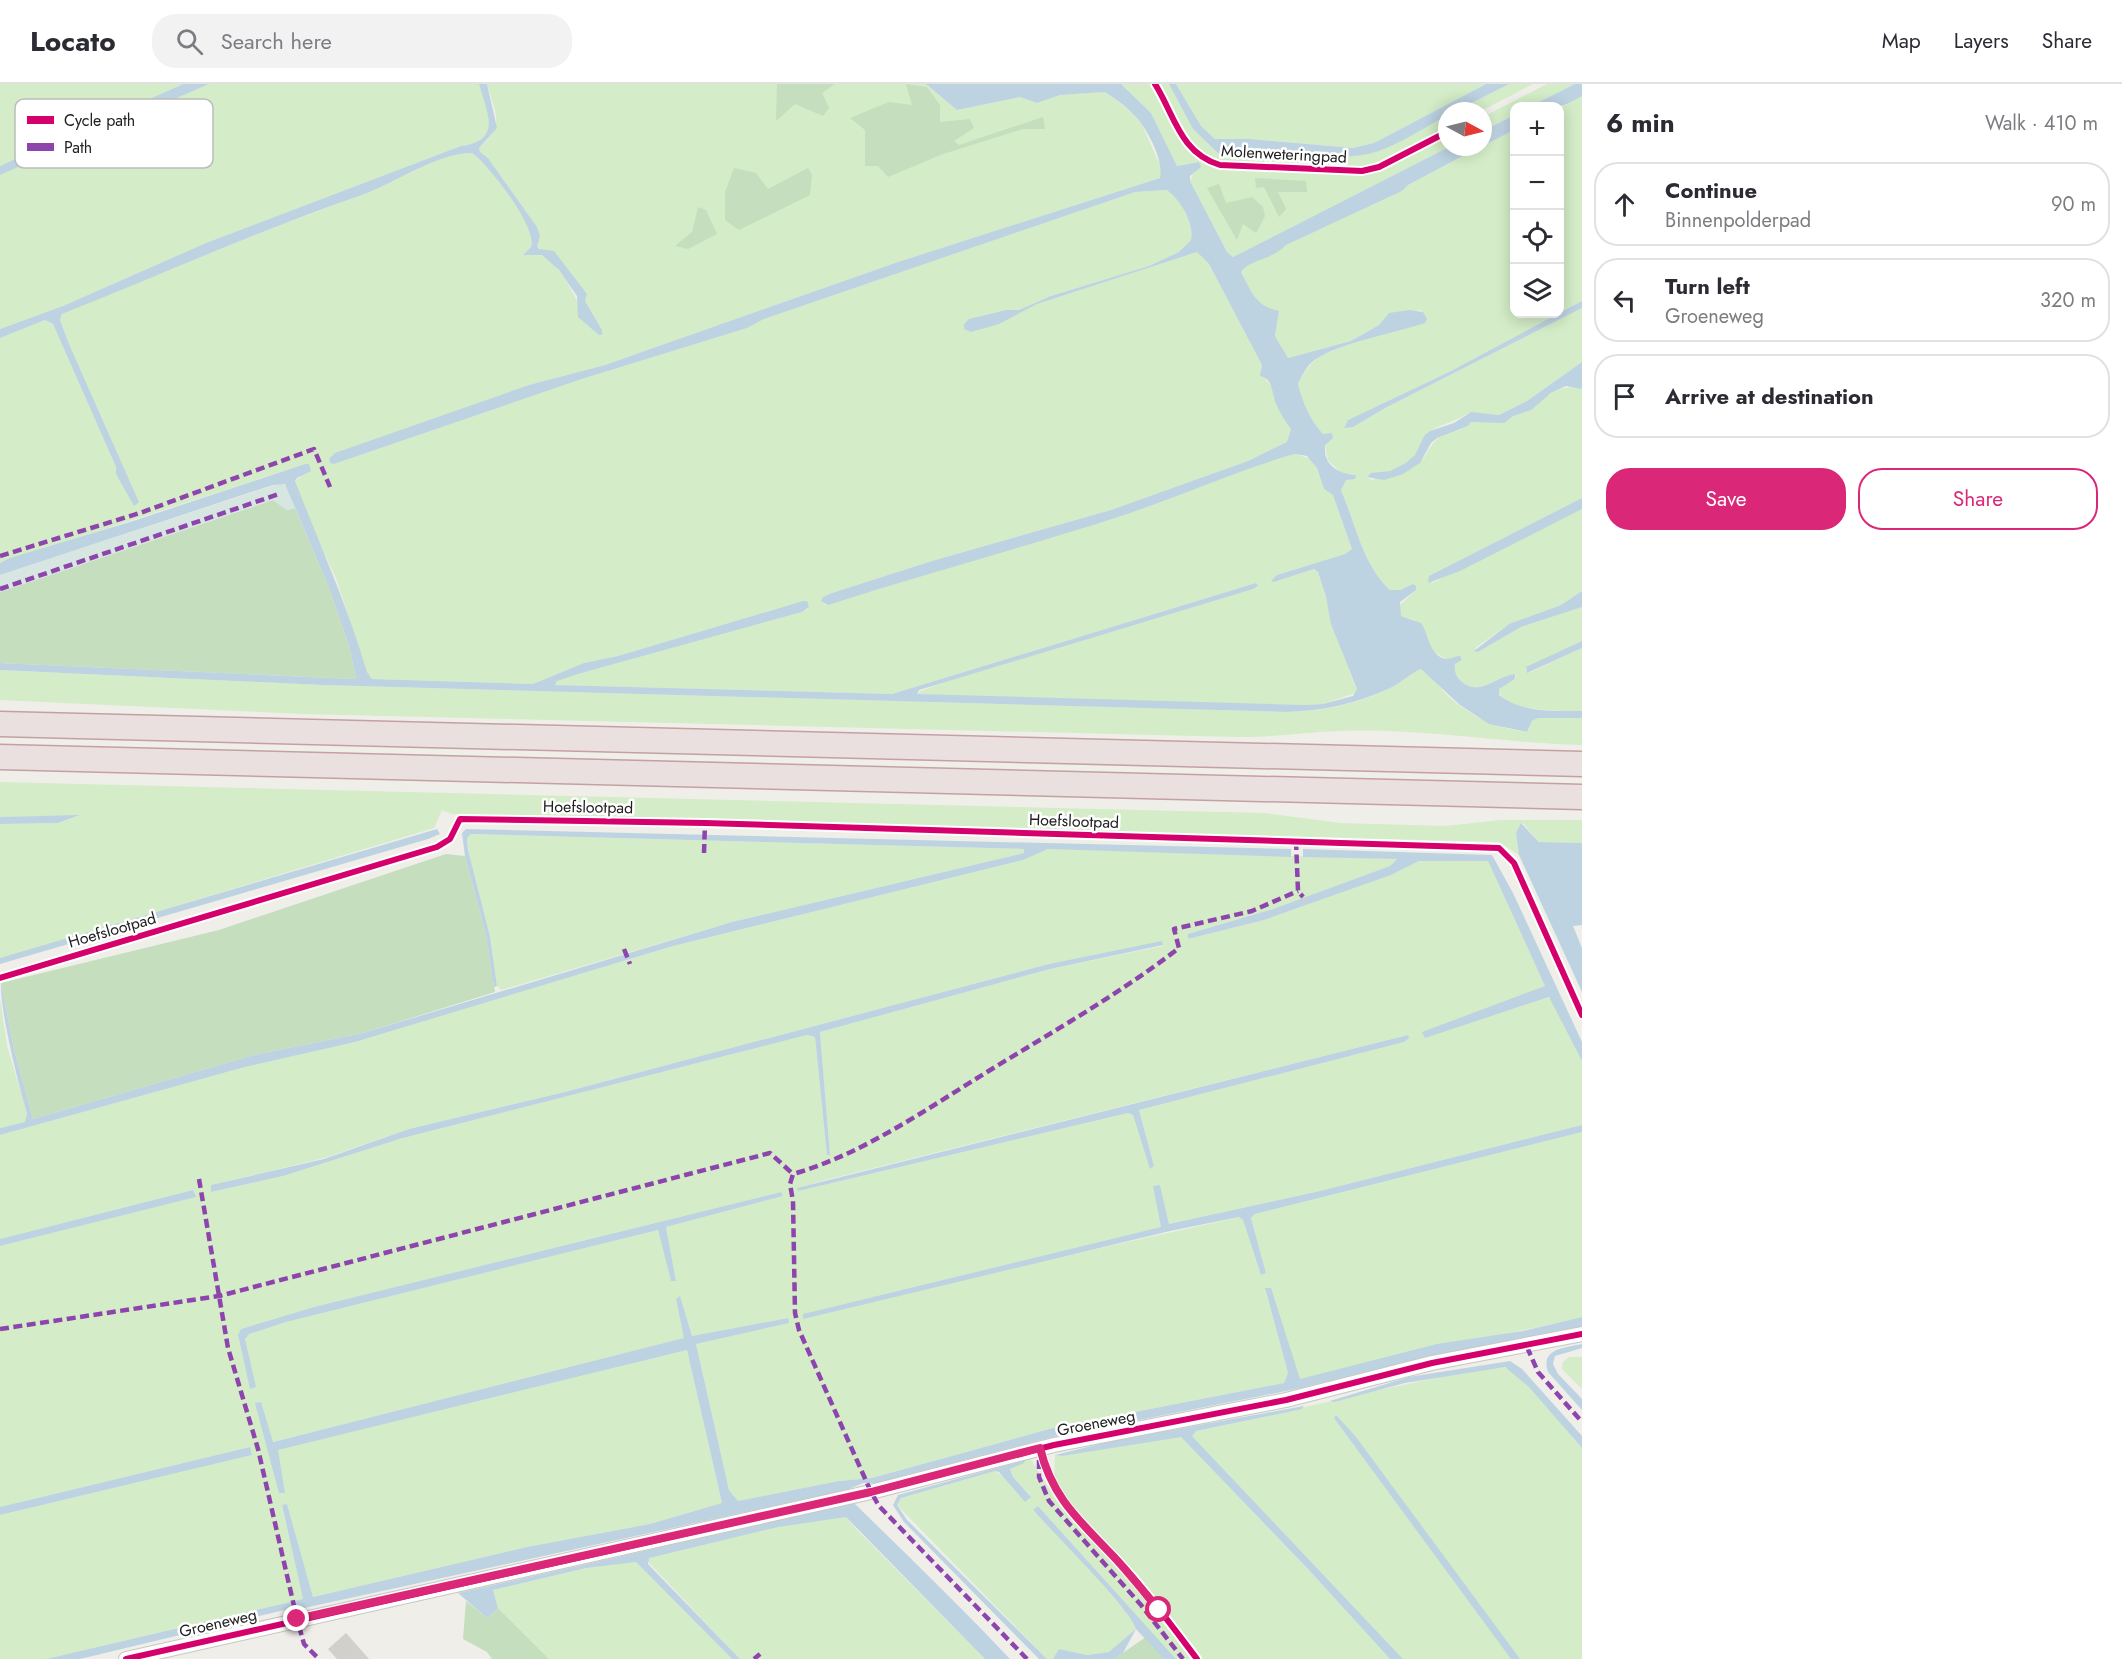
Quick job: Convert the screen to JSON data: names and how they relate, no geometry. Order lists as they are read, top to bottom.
{
  "streets": {
    "street": ["Groeneweg"],
    "cycle path": ["Molenweteringpad", "Hoefslootpad"]
  },
  "legend": ["Cycle path", "Path"],
  "north": "right",
  "page": {
    "header": "Locato",
    "search": "Search here",
    "nav": ["Map", "Layers", "Share"],
    "heading": ["6 min", "Walk · 410 m"],
    "map_buttons": ["+", "−"],
    "list": [
      ["Continue", "Binnenpolderpad", "90 m"],
      ["Turn left", "Groeneweg", "320 m"],
      "Arrive at destination"
    ],
    "buttons": ["Save", "Share"]
  }
}
